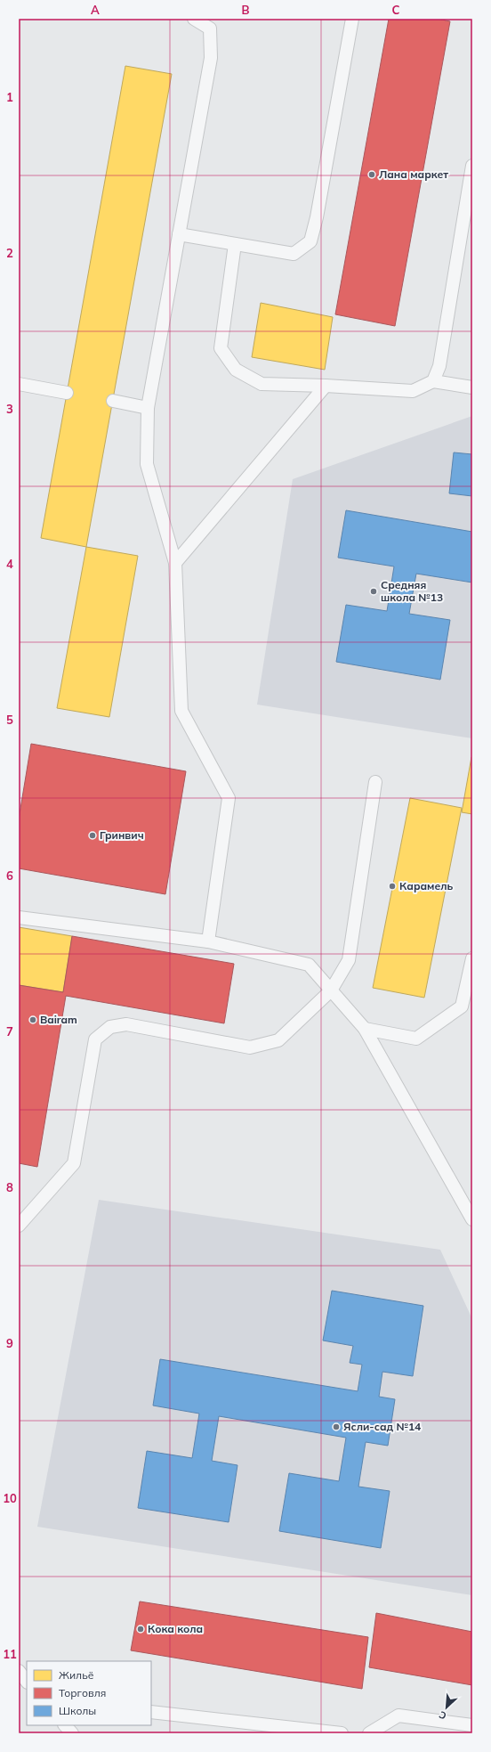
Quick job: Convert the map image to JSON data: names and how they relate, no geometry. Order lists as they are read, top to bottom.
{
  "places": [
    "Лана маркет",
    "Средняя школа №13",
    "Гринвич",
    "Карамель",
    "Bairam",
    "Ясли-сад №14",
    "Кока кола"
  ],
  "legend": ["Жильё", "Торговля", "Школы"],
  "north": "bottom left",
  "grid": {
    "columns": ["A", "B", "C"],
    "rows": [
      "1",
      "2",
      "3",
      "4",
      "5",
      "6",
      "7",
      "8",
      "9",
      "10",
      "11"
    ]
  }
}
